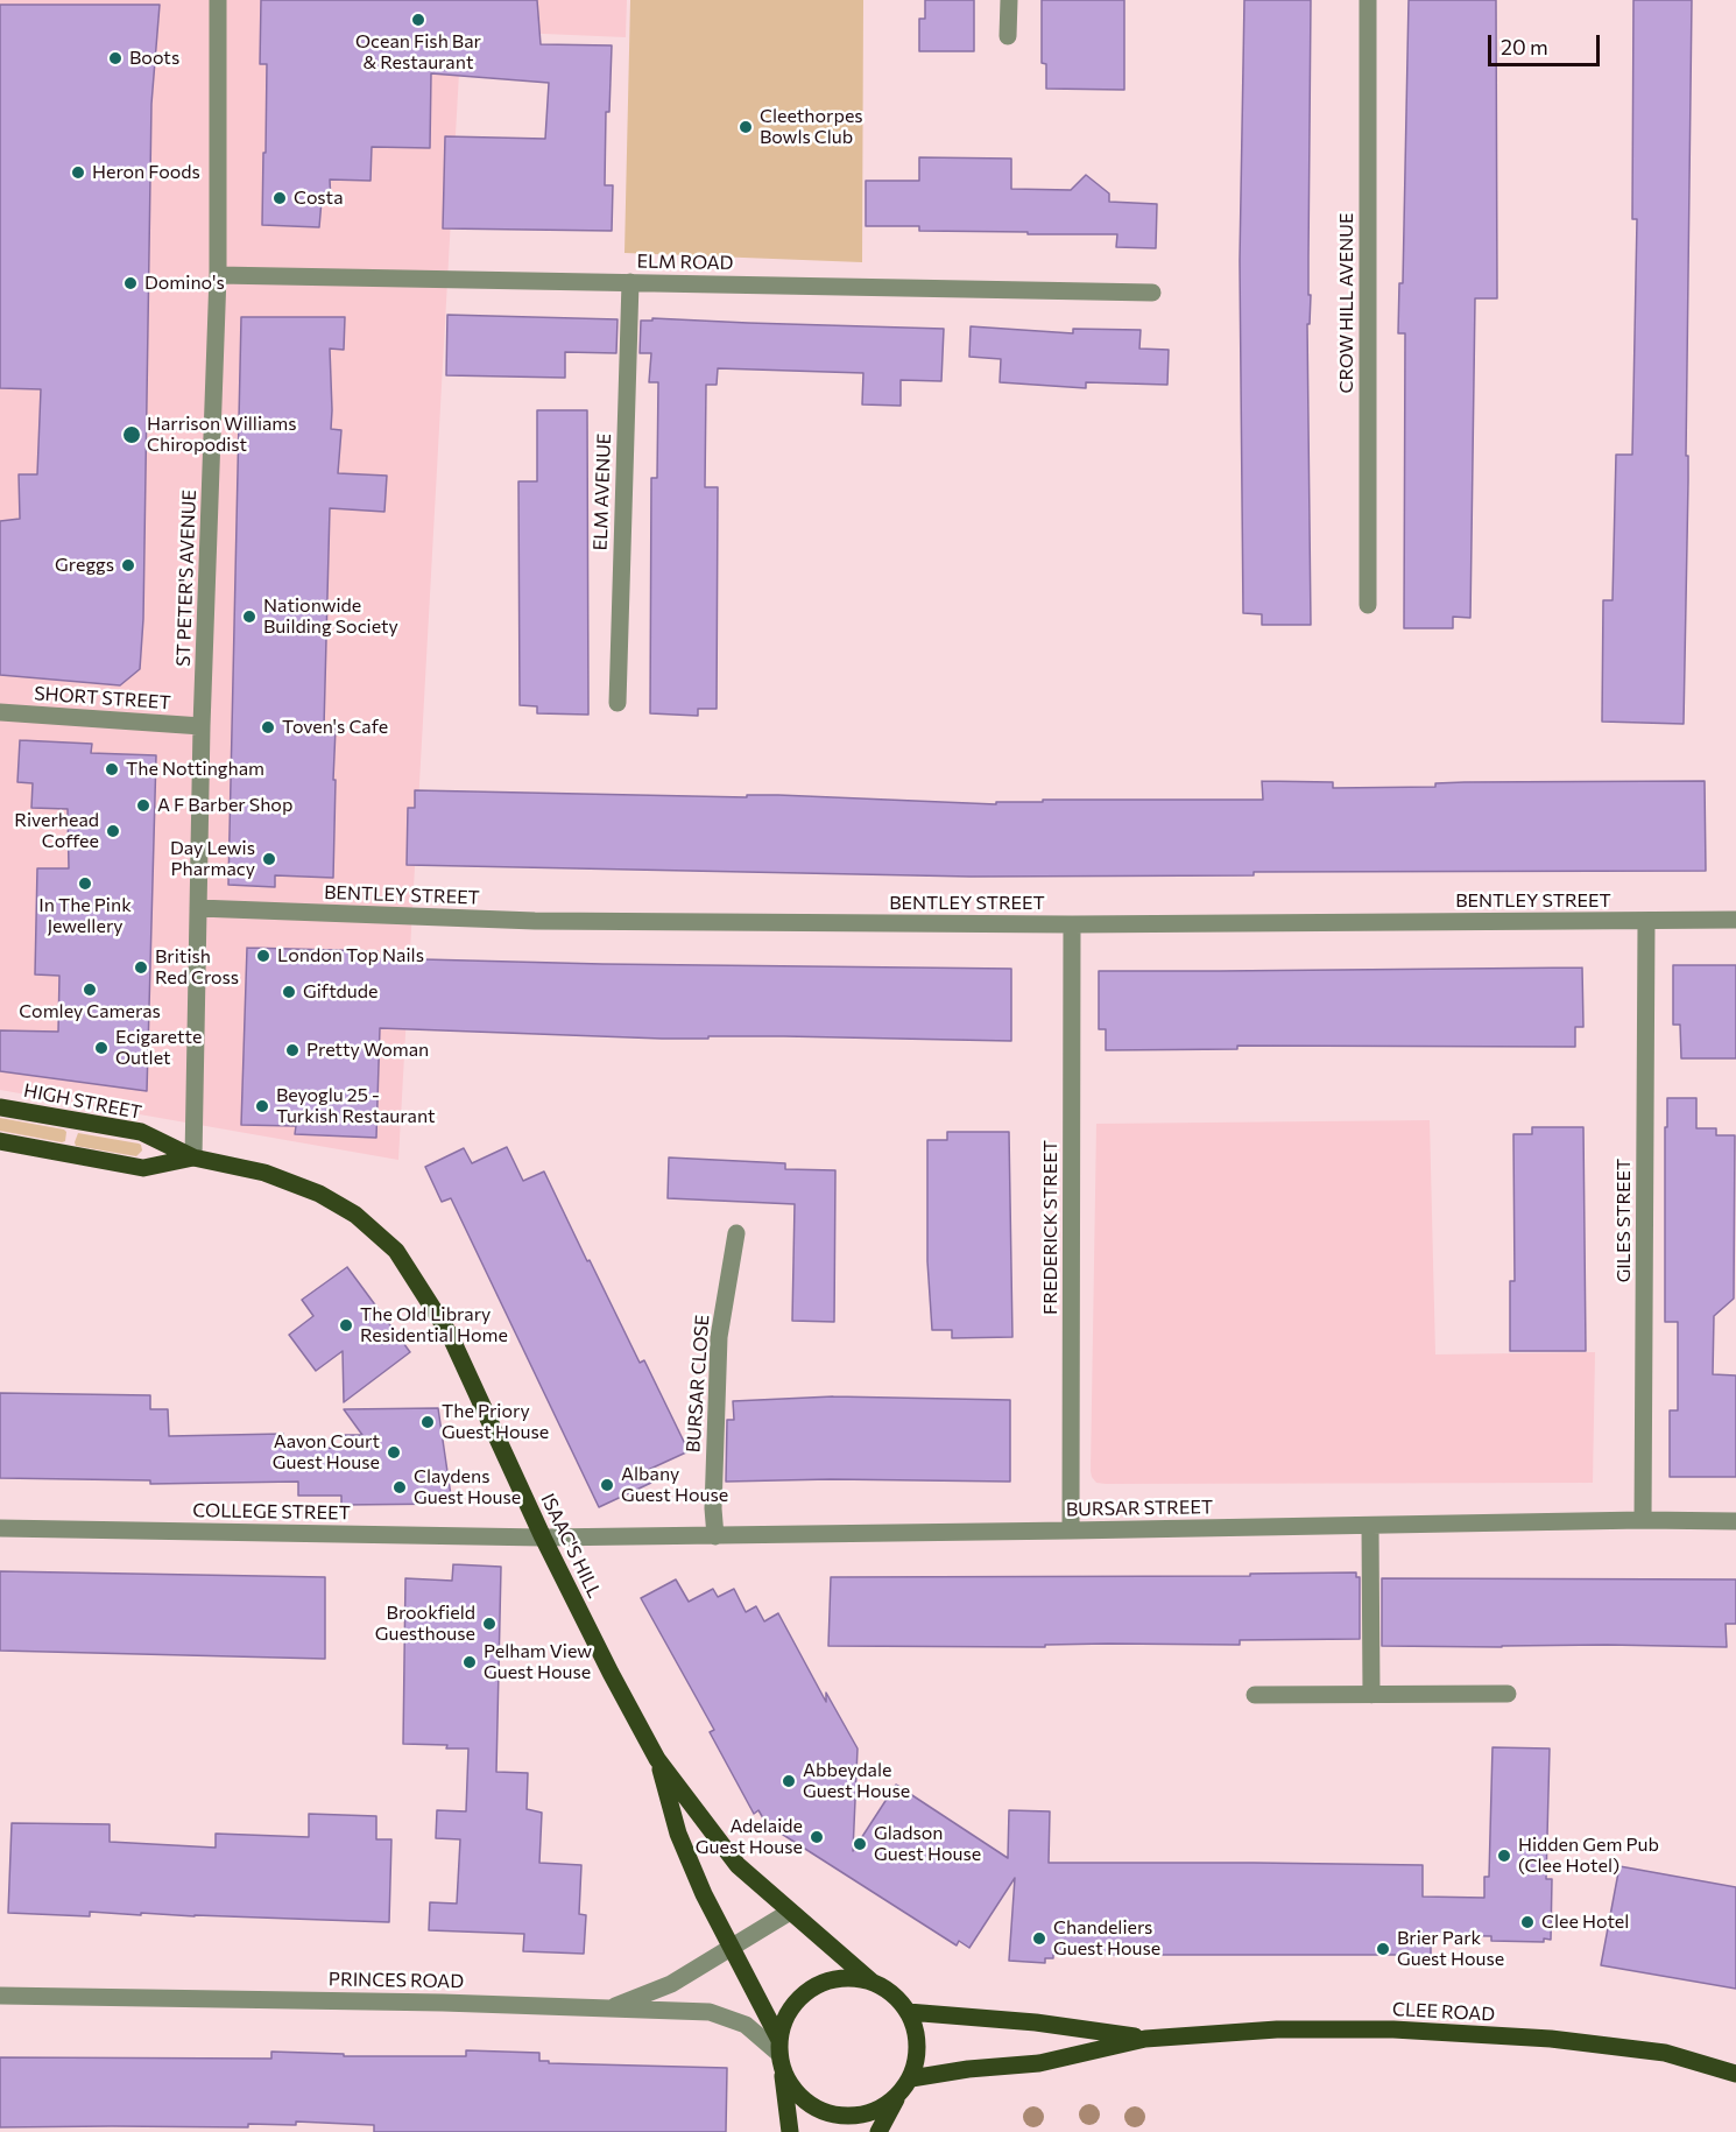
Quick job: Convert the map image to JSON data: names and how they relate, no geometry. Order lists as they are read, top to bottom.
{
  "streets": {
    "main road": ["HIGH STREET", "ISAAC'S HILL", "CLEE ROAD"],
    "street": [
      "ELM ROAD",
      "CROW HILL AVENUE",
      "ELM AVENUE",
      "ST PETER'S AVENUE",
      "SHORT STREET",
      "BENTLEY STREET",
      "GILES STREET",
      "FREDERICK STREET",
      "BURSAR CLOSE",
      "BURSAR STREET",
      "COLLEGE STREET",
      "PRINCES ROAD"
    ]
  },
  "crossings": [
    ["ELM ROAD", "ELM AVENUE"],
    ["ELM ROAD", "ST PETER'S AVENUE"],
    ["ST PETER'S AVENUE", "SHORT STREET"],
    ["ST PETER'S AVENUE", "BENTLEY STREET"],
    ["ST PETER'S AVENUE", "HIGH STREET"],
    ["BENTLEY STREET", "GILES STREET"],
    ["BENTLEY STREET", "FREDERICK STREET"],
    ["HIGH STREET", "ISAAC'S HILL"],
    ["GILES STREET", "BURSAR STREET"],
    ["FREDERICK STREET", "BURSAR STREET"],
    ["BURSAR CLOSE", "BURSAR STREET"],
    ["BURSAR STREET", "COLLEGE STREET"],
    ["BURSAR STREET", "ISAAC'S HILL"],
    ["COLLEGE STREET", "ISAAC'S HILL"],
    ["ISAAC'S HILL", "PRINCES ROAD"],
    ["ISAAC'S HILL", "CLEE ROAD"],
    ["PRINCES ROAD", "CLEE ROAD"]
  ],
  "places": [
    "Ocean Fish Bar & Restaurant",
    "Boots",
    "Cleethorpes Bowls Club",
    "Heron Foods",
    "Costa",
    "Domino's",
    "Harrison Williams Chiropodist",
    "Greggs",
    "Nationwide Building Society",
    "Toven's Cafe",
    "The Nottingham",
    "A F Barber Shop",
    "Riverhead Coffee",
    "Day Lewis Pharmacy",
    "In The Pink Jewellery",
    "London Top Nails",
    "British Red Cross",
    "Comley Cameras",
    "Giftdude",
    "Ecigarette Outlet",
    "Pretty Woman",
    "Beyoglu 25 - Turkish Restaurant",
    "The Old Library Residential Home",
    "The Priory Guest House",
    "Aavon Court Guest House",
    "Albany Guest House",
    "Claydens Guest House",
    "Brookfield Guesthouse",
    "Pelham View Guest House",
    "Abbeydale Guest House",
    "Adelaide Guest House",
    "Gladson Guest House",
    "Hidden Gem Pub (Clee Hotel)",
    "Clee Hotel",
    "Chandeliers Guest House",
    "Brier Park Guest House"
  ],
  "scale_bar": "20 m"
}
